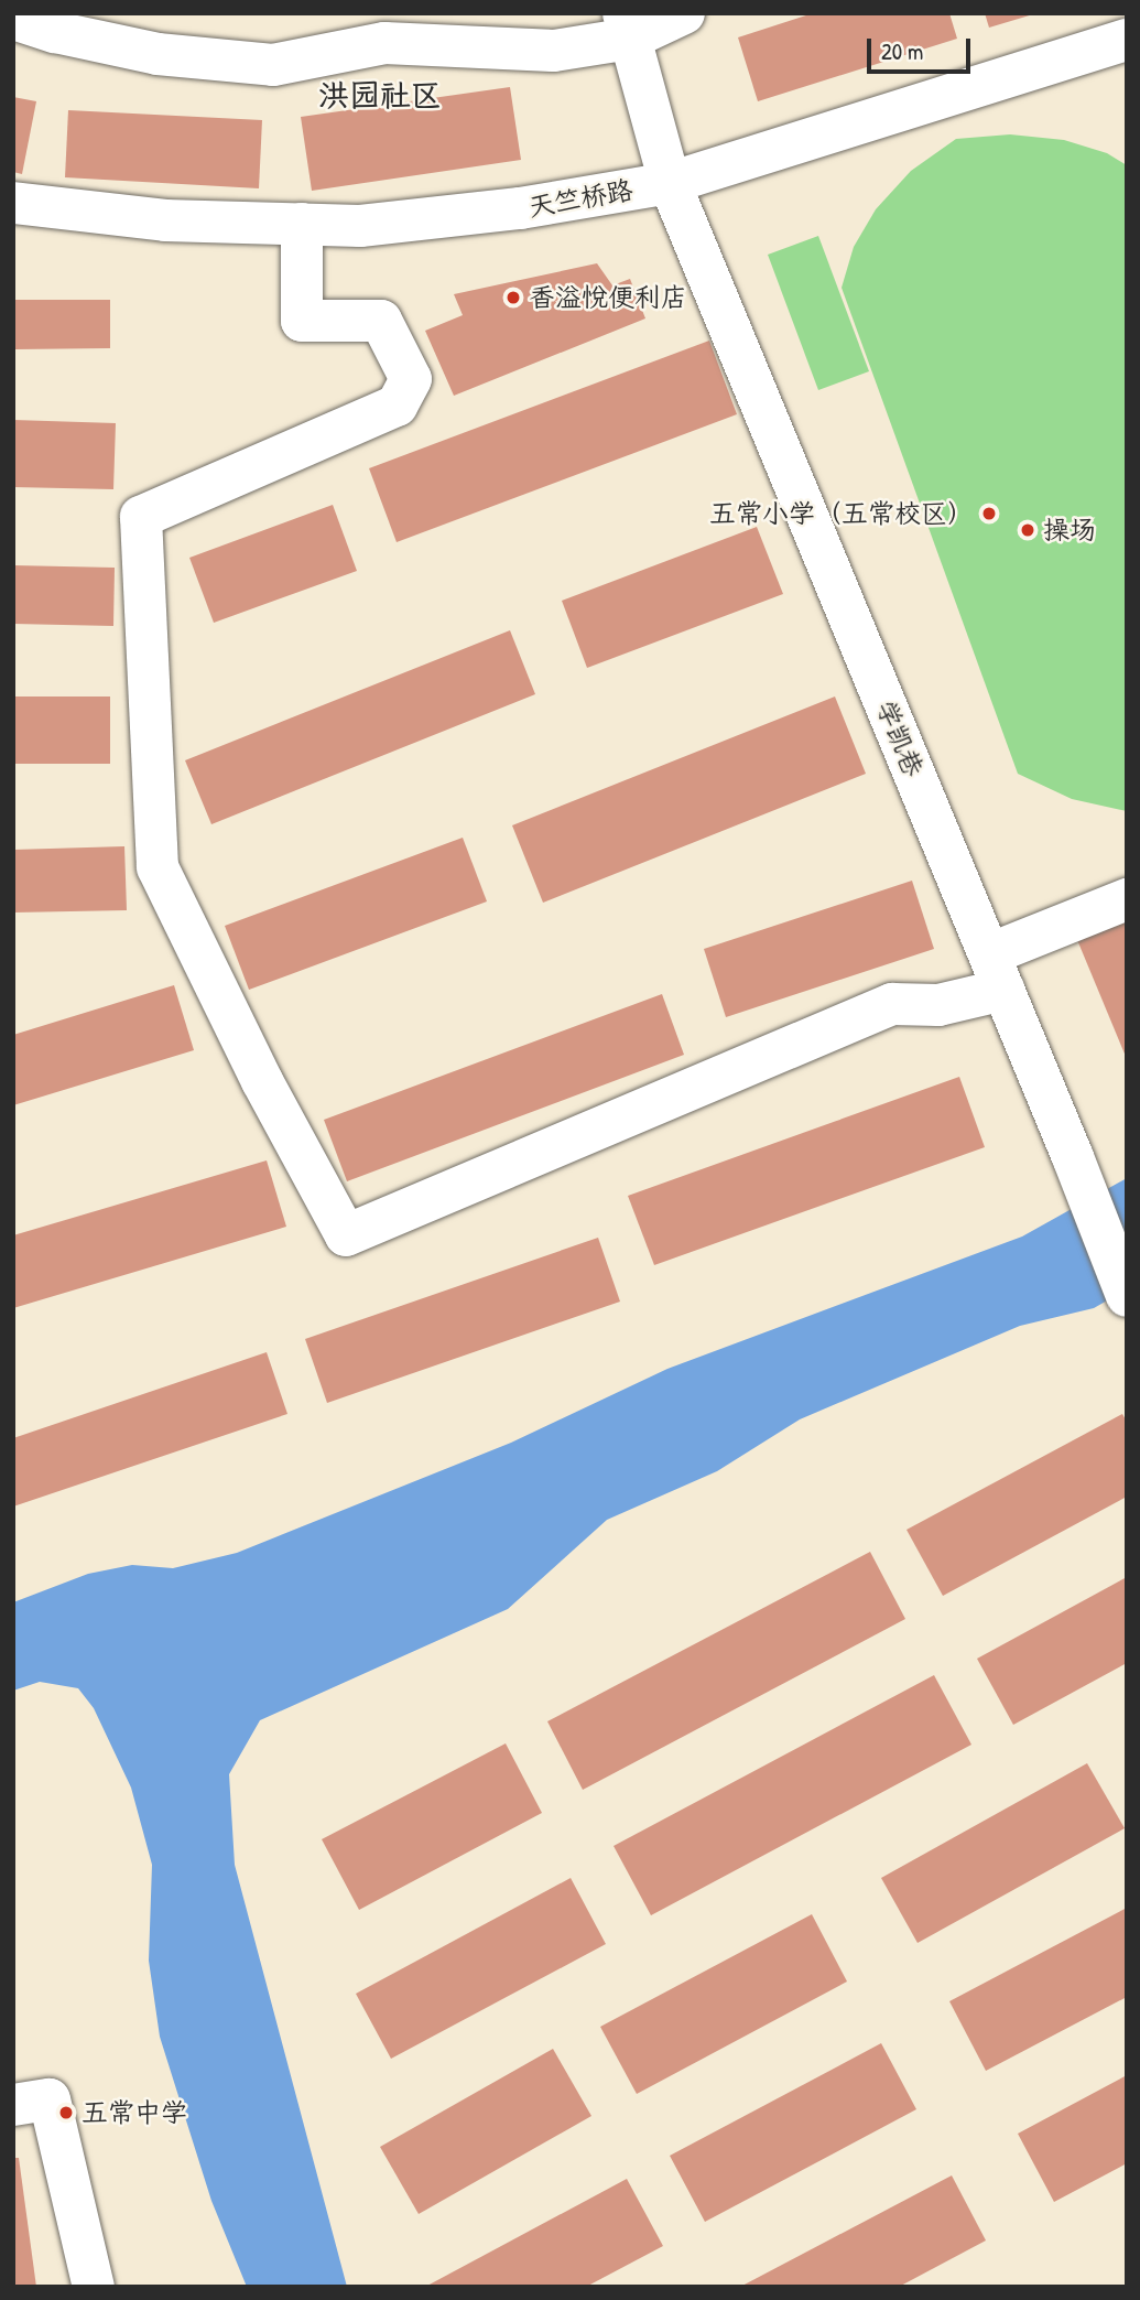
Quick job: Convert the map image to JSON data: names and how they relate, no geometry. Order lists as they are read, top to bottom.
{
  "streets": {
    "street": ["天竺桥路", "学凯巷"]
  },
  "crossings": [
    ["天竺桥路", "学凯巷"]
  ],
  "districts": ["洪园社区"],
  "places": [
    "香溢悦便利店",
    "五常小学（五常校区）",
    "操场",
    "五常中学"
  ],
  "scale_bar": "20 m"
}
